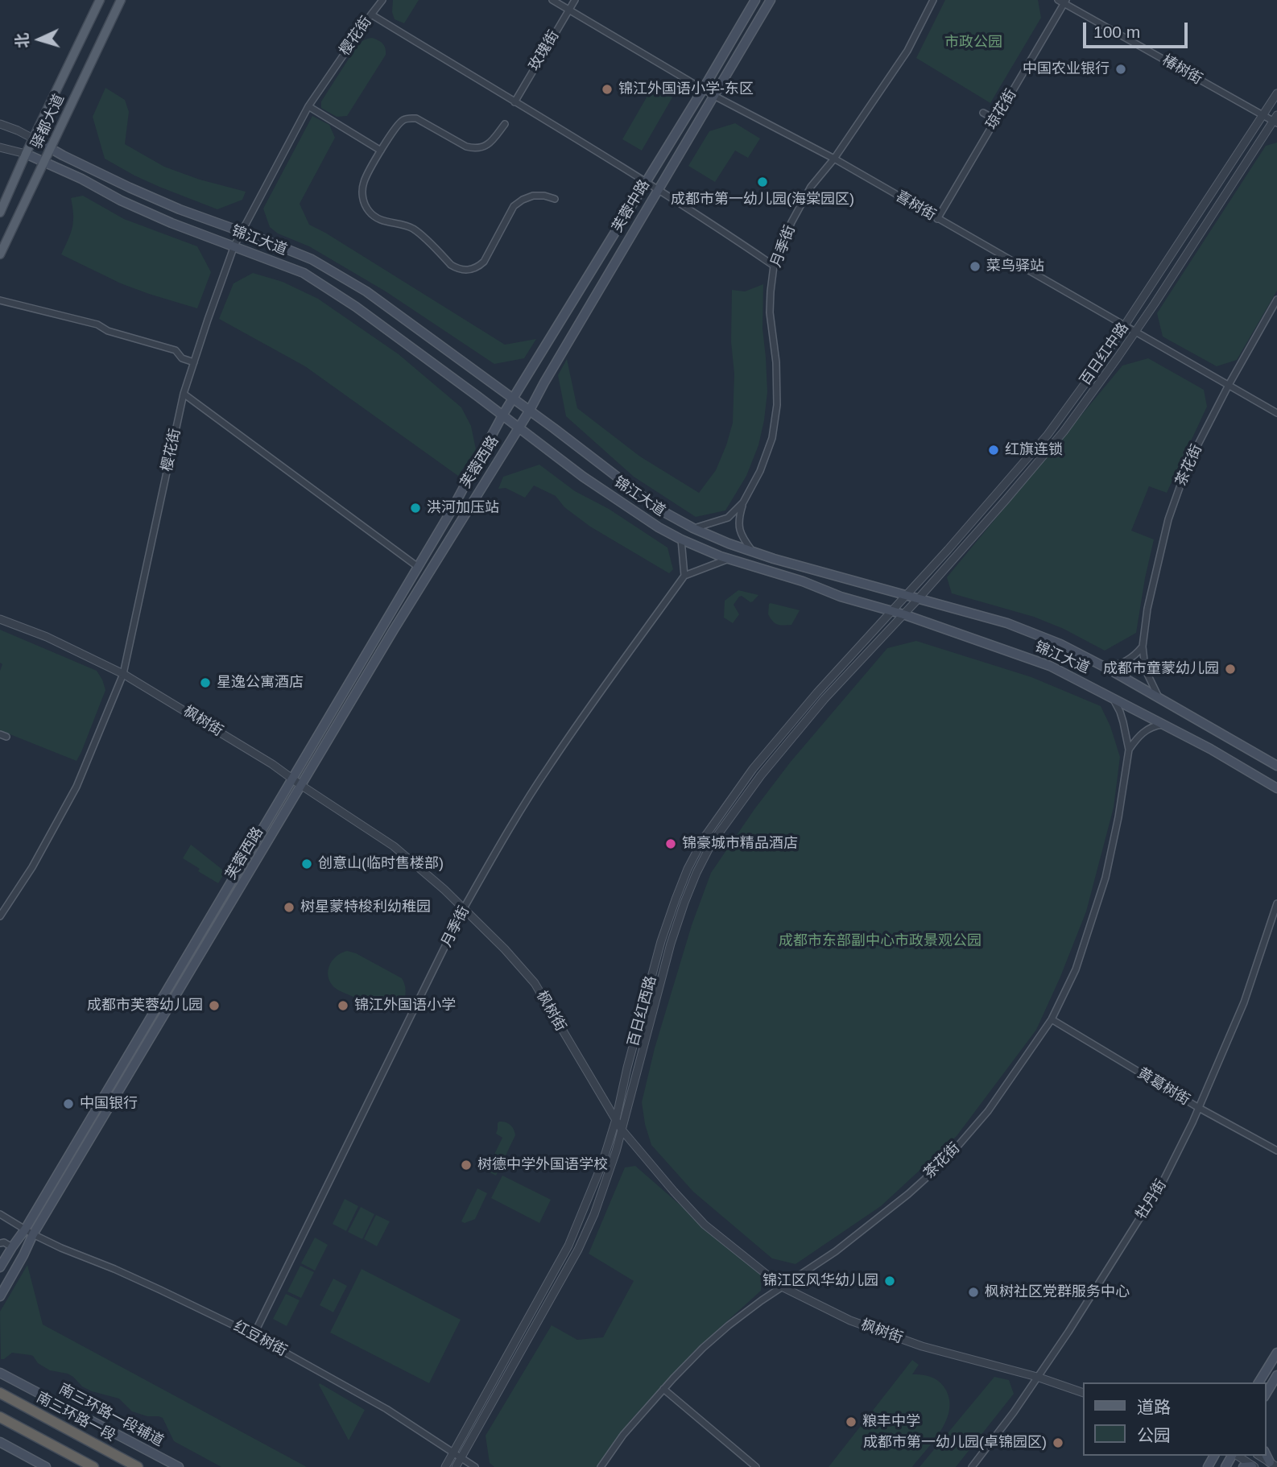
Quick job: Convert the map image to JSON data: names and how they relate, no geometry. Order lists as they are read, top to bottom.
{
  "streets": {
    "highway": ["南三环路一段"],
    "main road": [
      "驿都大道",
      "芙蓉中路",
      "锦江大道",
      "芙蓉西路",
      "南三环路一段辅道"
    ],
    "street": [
      "樱花街",
      "玫瑰街",
      "椿树街",
      "琼花街",
      "喜树街",
      "月季街",
      "百日红中路",
      "茶花街",
      "枫树街",
      "百日红西路",
      "黄葛树街",
      "牡丹街",
      "红豆树街"
    ]
  },
  "crossings": [
    ["樱花街", "锦江大道"],
    ["樱花街", "枫树街"],
    ["玫瑰街", "喜树街"],
    ["椿树街", "琼花街"],
    ["椿树街", "百日红中路"],
    ["琼花街", "喜树街"],
    ["驿都大道", "锦江大道"],
    ["芙蓉中路", "喜树街"],
    ["芙蓉中路", "锦江大道"],
    ["芙蓉中路", "芙蓉西路"],
    ["喜树街", "月季街"],
    ["喜树街", "百日红中路"],
    ["喜树街", "茶花街"],
    ["锦江大道", "月季街"],
    ["锦江大道", "百日红中路"],
    ["锦江大道", "芙蓉西路"],
    ["锦江大道", "茶花街"],
    ["锦江大道", "百日红西路"],
    ["月季街", "枫树街"],
    ["月季街", "红豆树街"],
    ["百日红中路", "百日红西路"],
    ["芙蓉西路", "枫树街"],
    ["芙蓉西路", "红豆树街"],
    ["茶花街", "枫树街"],
    ["茶花街", "黄葛树街"],
    ["枫树街", "百日红西路"],
    ["枫树街", "牡丹街"],
    ["百日红西路", "红豆树街"],
    ["黄葛树街", "牡丹街"]
  ],
  "parks": ["市政公园", "成都市东部副中心市政景观公园"],
  "places": [
    "中国农业银行",
    "锦江外国语小学-东区",
    "成都市第一幼儿园(海棠园区)",
    "菜鸟驿站",
    "红旗连锁",
    "洪河加压站",
    "成都市童蒙幼儿园",
    "星逸公寓酒店",
    "锦豪城市精品酒店",
    "创意山(临时售楼部)",
    "树星蒙特梭利幼稚园",
    "成都市芙蓉幼儿园",
    "锦江外国语小学",
    "中国银行",
    "树德中学外国语学校",
    "锦江区风华幼儿园",
    "枫树社区党群服务中心",
    "粮丰中学",
    "成都市第一幼儿园(卓锦园区)"
  ],
  "legend": ["道路", "公园"],
  "scale_bar": "100 m",
  "north": "left"
}
